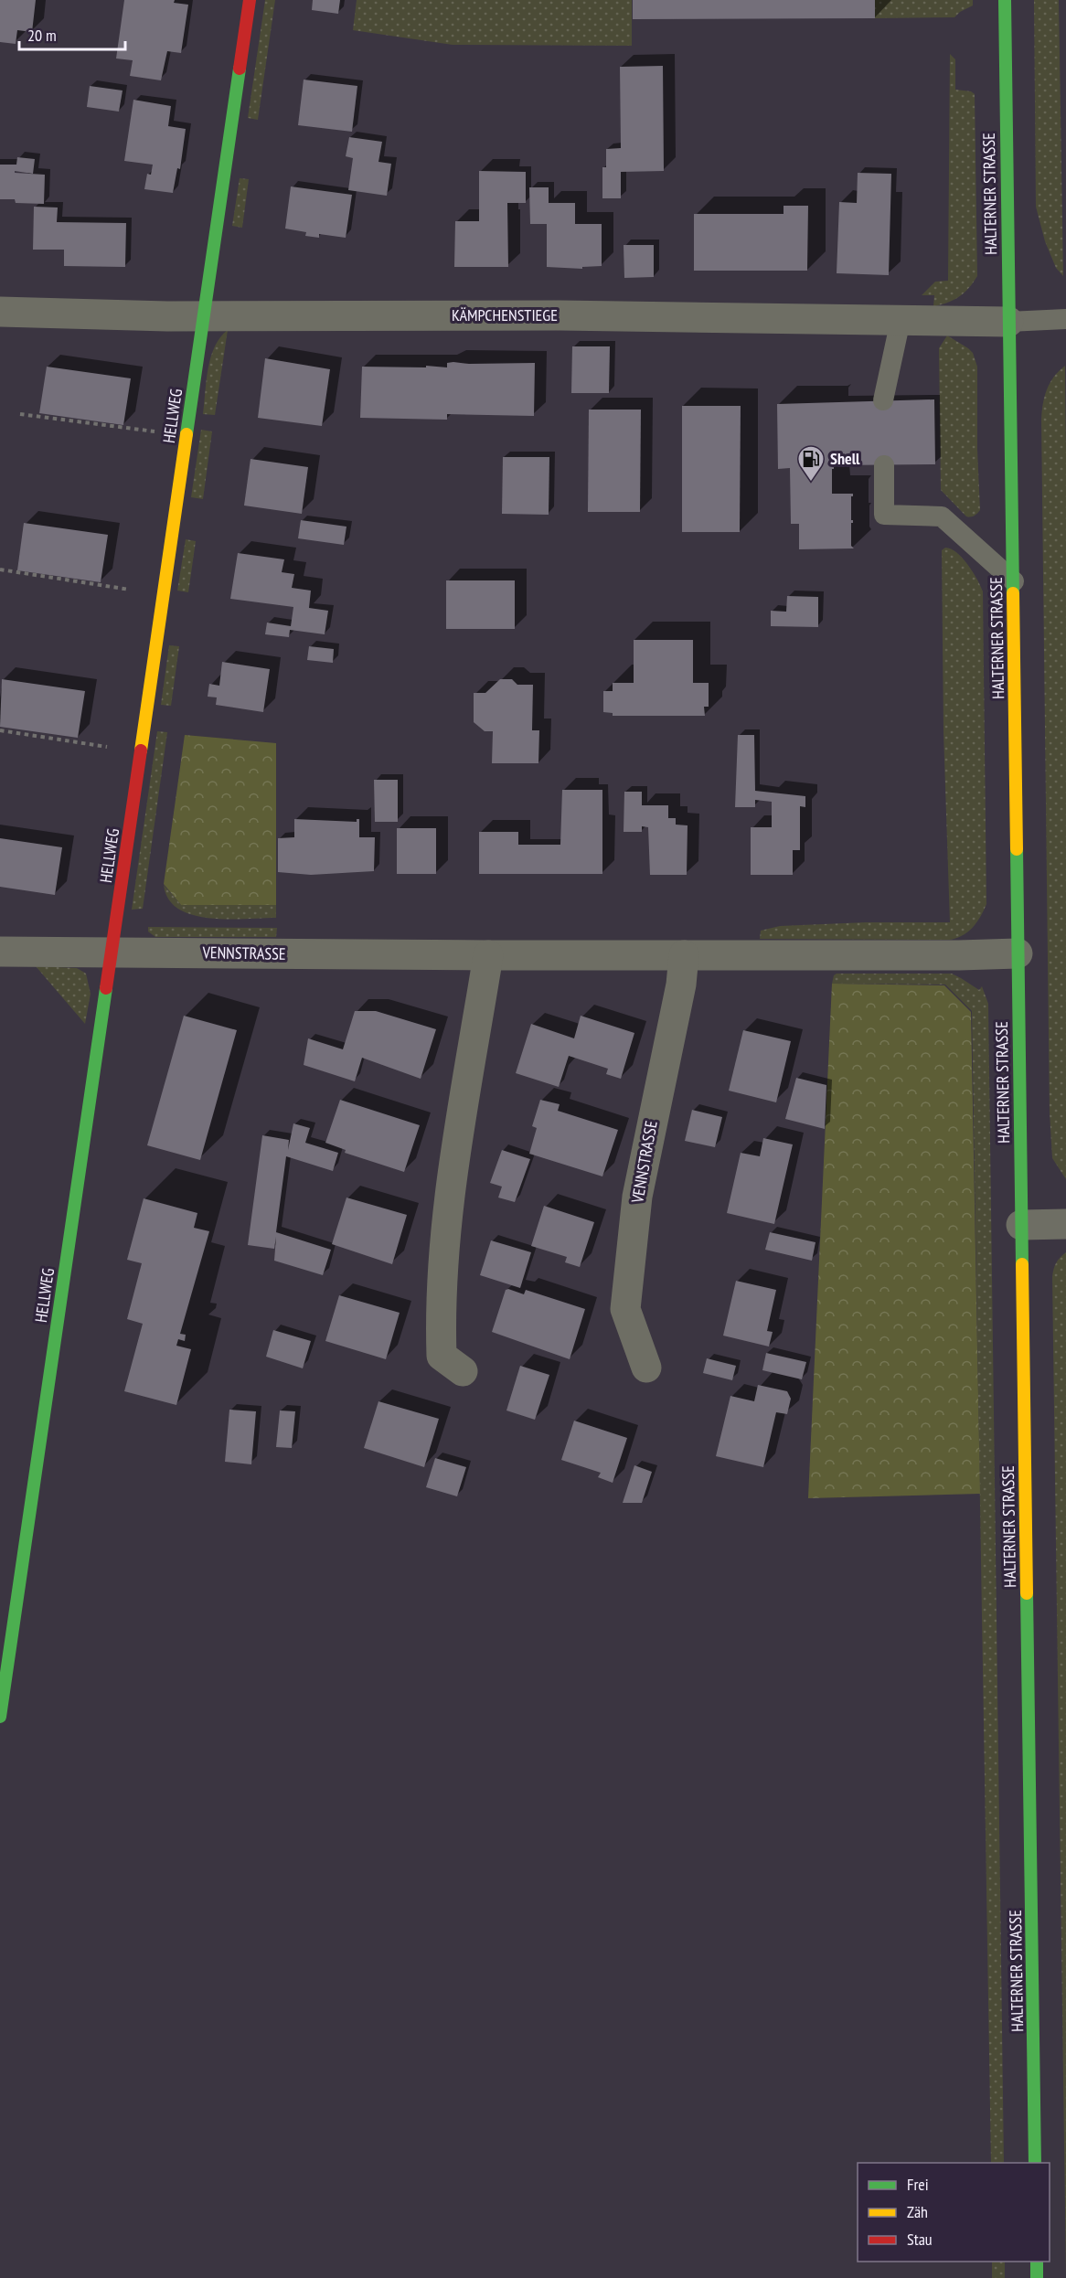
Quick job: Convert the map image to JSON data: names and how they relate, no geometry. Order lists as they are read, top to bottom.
{
  "streets": {
    "main road": ["HALTERNER STRASSE", "HELLWEG"],
    "street": ["KÄMPCHENSTIEGE", "VENNSTRASSE"]
  },
  "crossings": [
    ["HALTERNER STRASSE", "KÄMPCHENSTIEGE"],
    ["HALTERNER STRASSE", "VENNSTRASSE"],
    ["KÄMPCHENSTIEGE", "HELLWEG"],
    ["HELLWEG", "VENNSTRASSE"]
  ],
  "places": {
    "fuel station": ["Shell"]
  },
  "legend": ["Frei", "Zäh", "Stau"],
  "scale_bar": "20 m"
}
